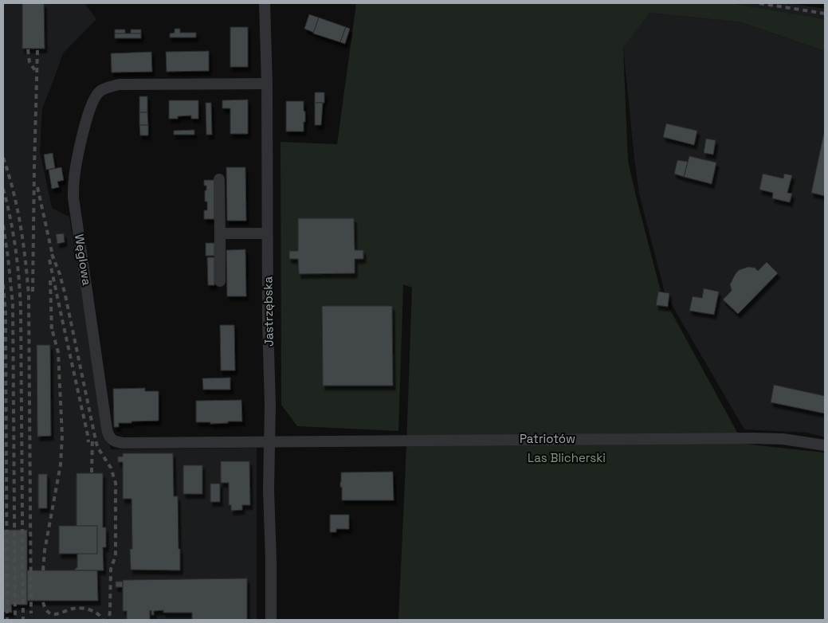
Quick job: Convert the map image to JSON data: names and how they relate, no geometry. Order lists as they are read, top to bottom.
{
  "streets": {
    "street": ["Węglowa", "Jastrzębska", "Patriotów"]
  },
  "crossings": [
    ["Węglowa", "Jastrzębska"],
    ["Węglowa", "Patriotów"],
    ["Jastrzębska", "Patriotów"]
  ],
  "parks": ["Las Blicherski"]
}
